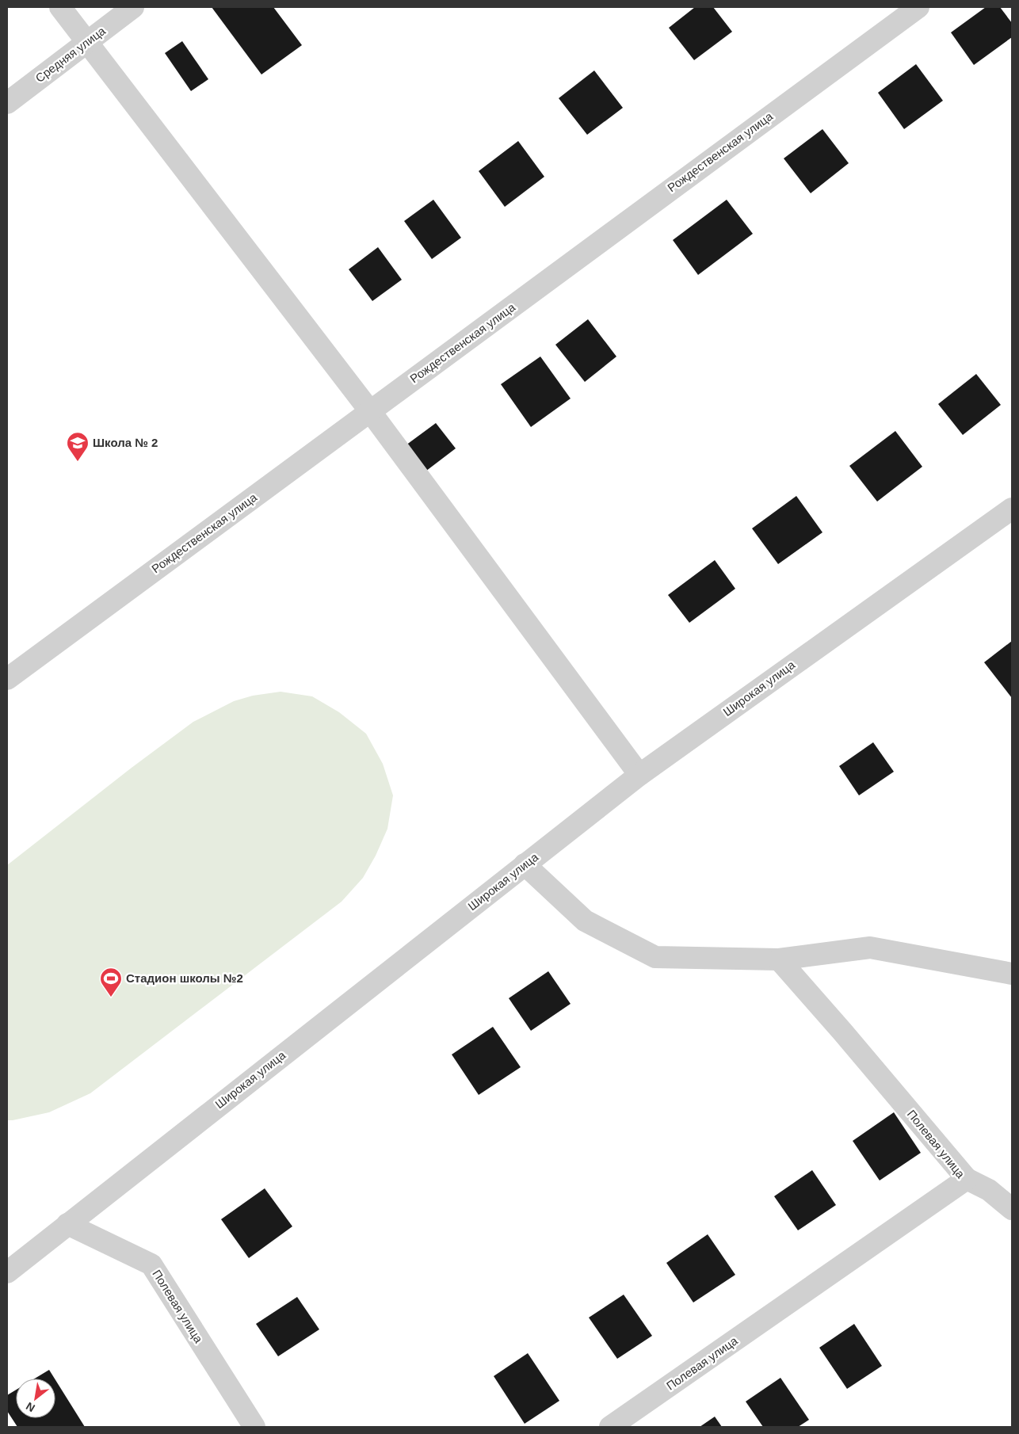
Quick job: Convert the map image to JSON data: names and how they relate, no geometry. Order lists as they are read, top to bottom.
{
  "streets": {
    "street": [
      "Средняя улица",
      "Рождественская улица",
      "Широкая улица",
      "Полевая улица"
    ]
  },
  "crossings": [
    ["Широкая улица", "Полевая улица"]
  ],
  "places": {
    "school or university": ["Школа № 2"],
    "sports": ["Стадион школы №2"]
  },
  "north": "bottom left"
}
